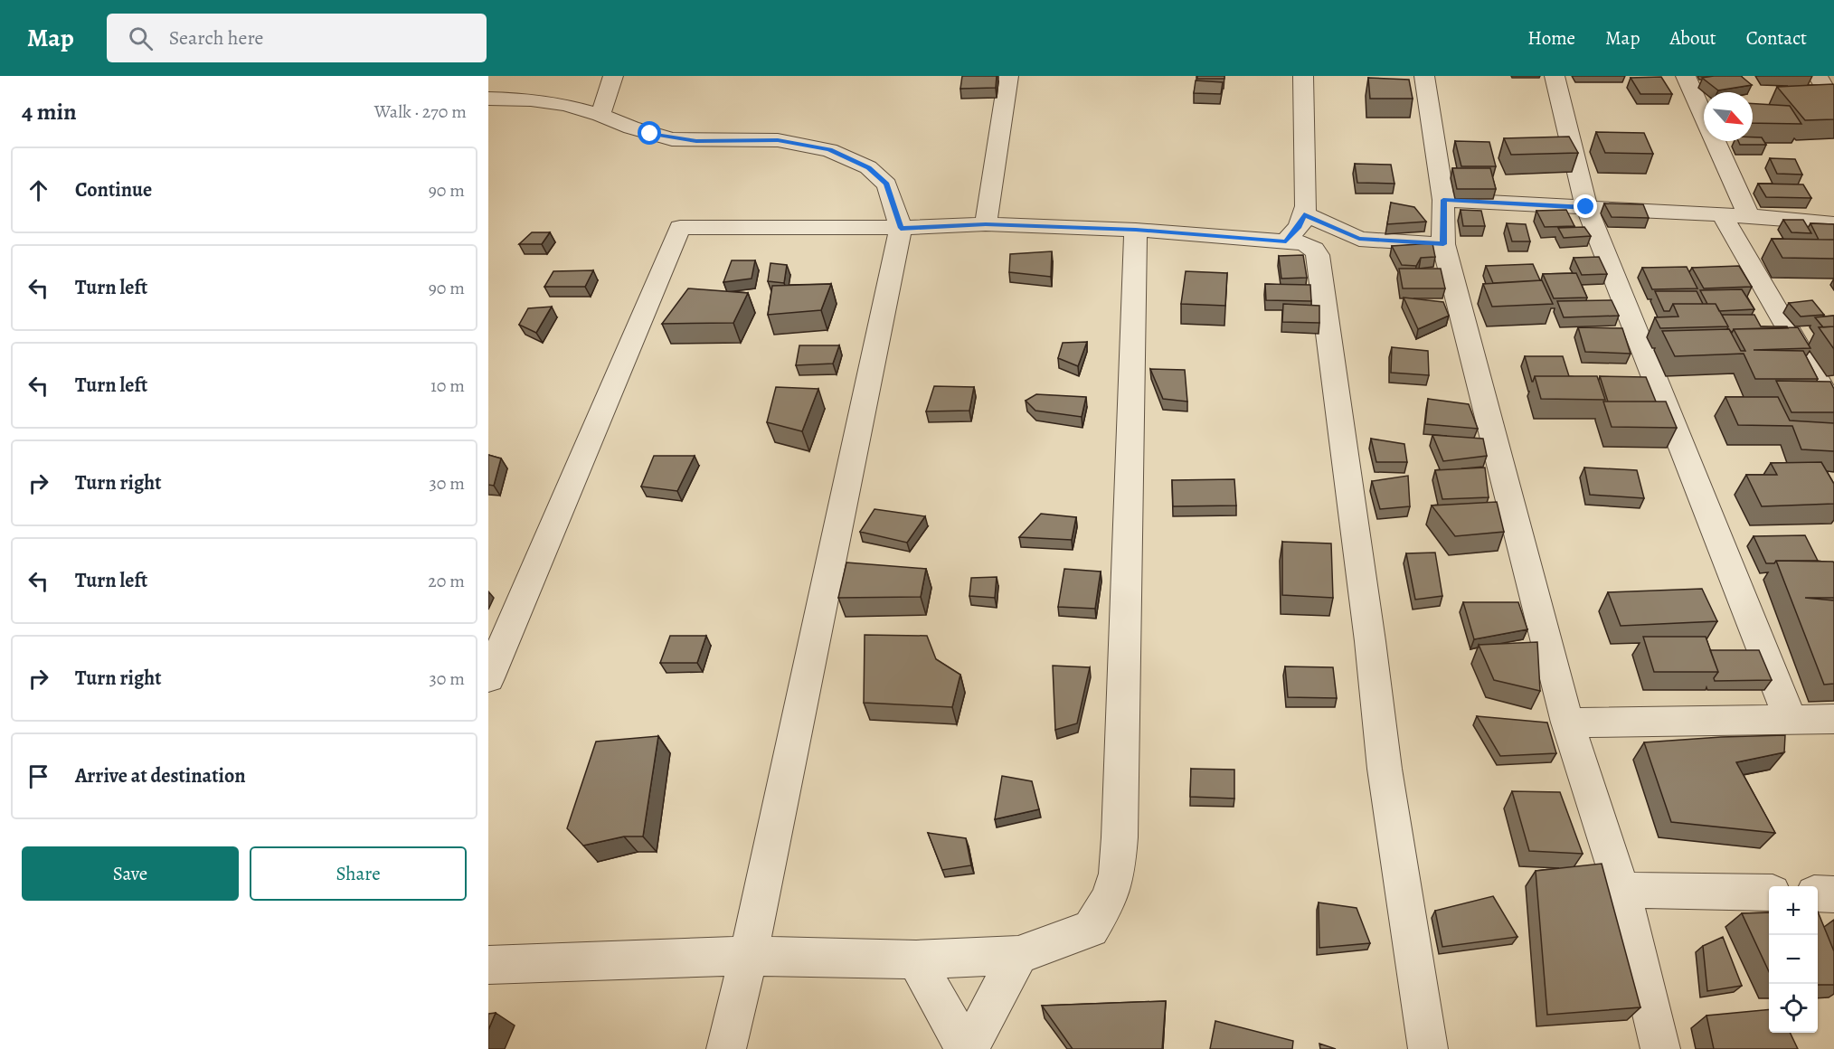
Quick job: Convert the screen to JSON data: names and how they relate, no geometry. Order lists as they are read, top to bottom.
{
  "north": "bottom right",
  "page": {
    "header": "Map",
    "search": "Search here",
    "nav": [
      "Home",
      "Map",
      "About",
      "Contact"
    ],
    "heading": ["4 min", "Walk · 270 m"],
    "list": [
      ["Continue", "90 m"],
      ["Turn left", "90 m"],
      ["Turn left", "10 m"],
      ["Turn right", "30 m"],
      ["Turn left", "20 m"],
      ["Turn right", "30 m"],
      "Arrive at destination"
    ],
    "buttons": ["Save", "Share"],
    "map_buttons": ["+", "−"]
  }
}
